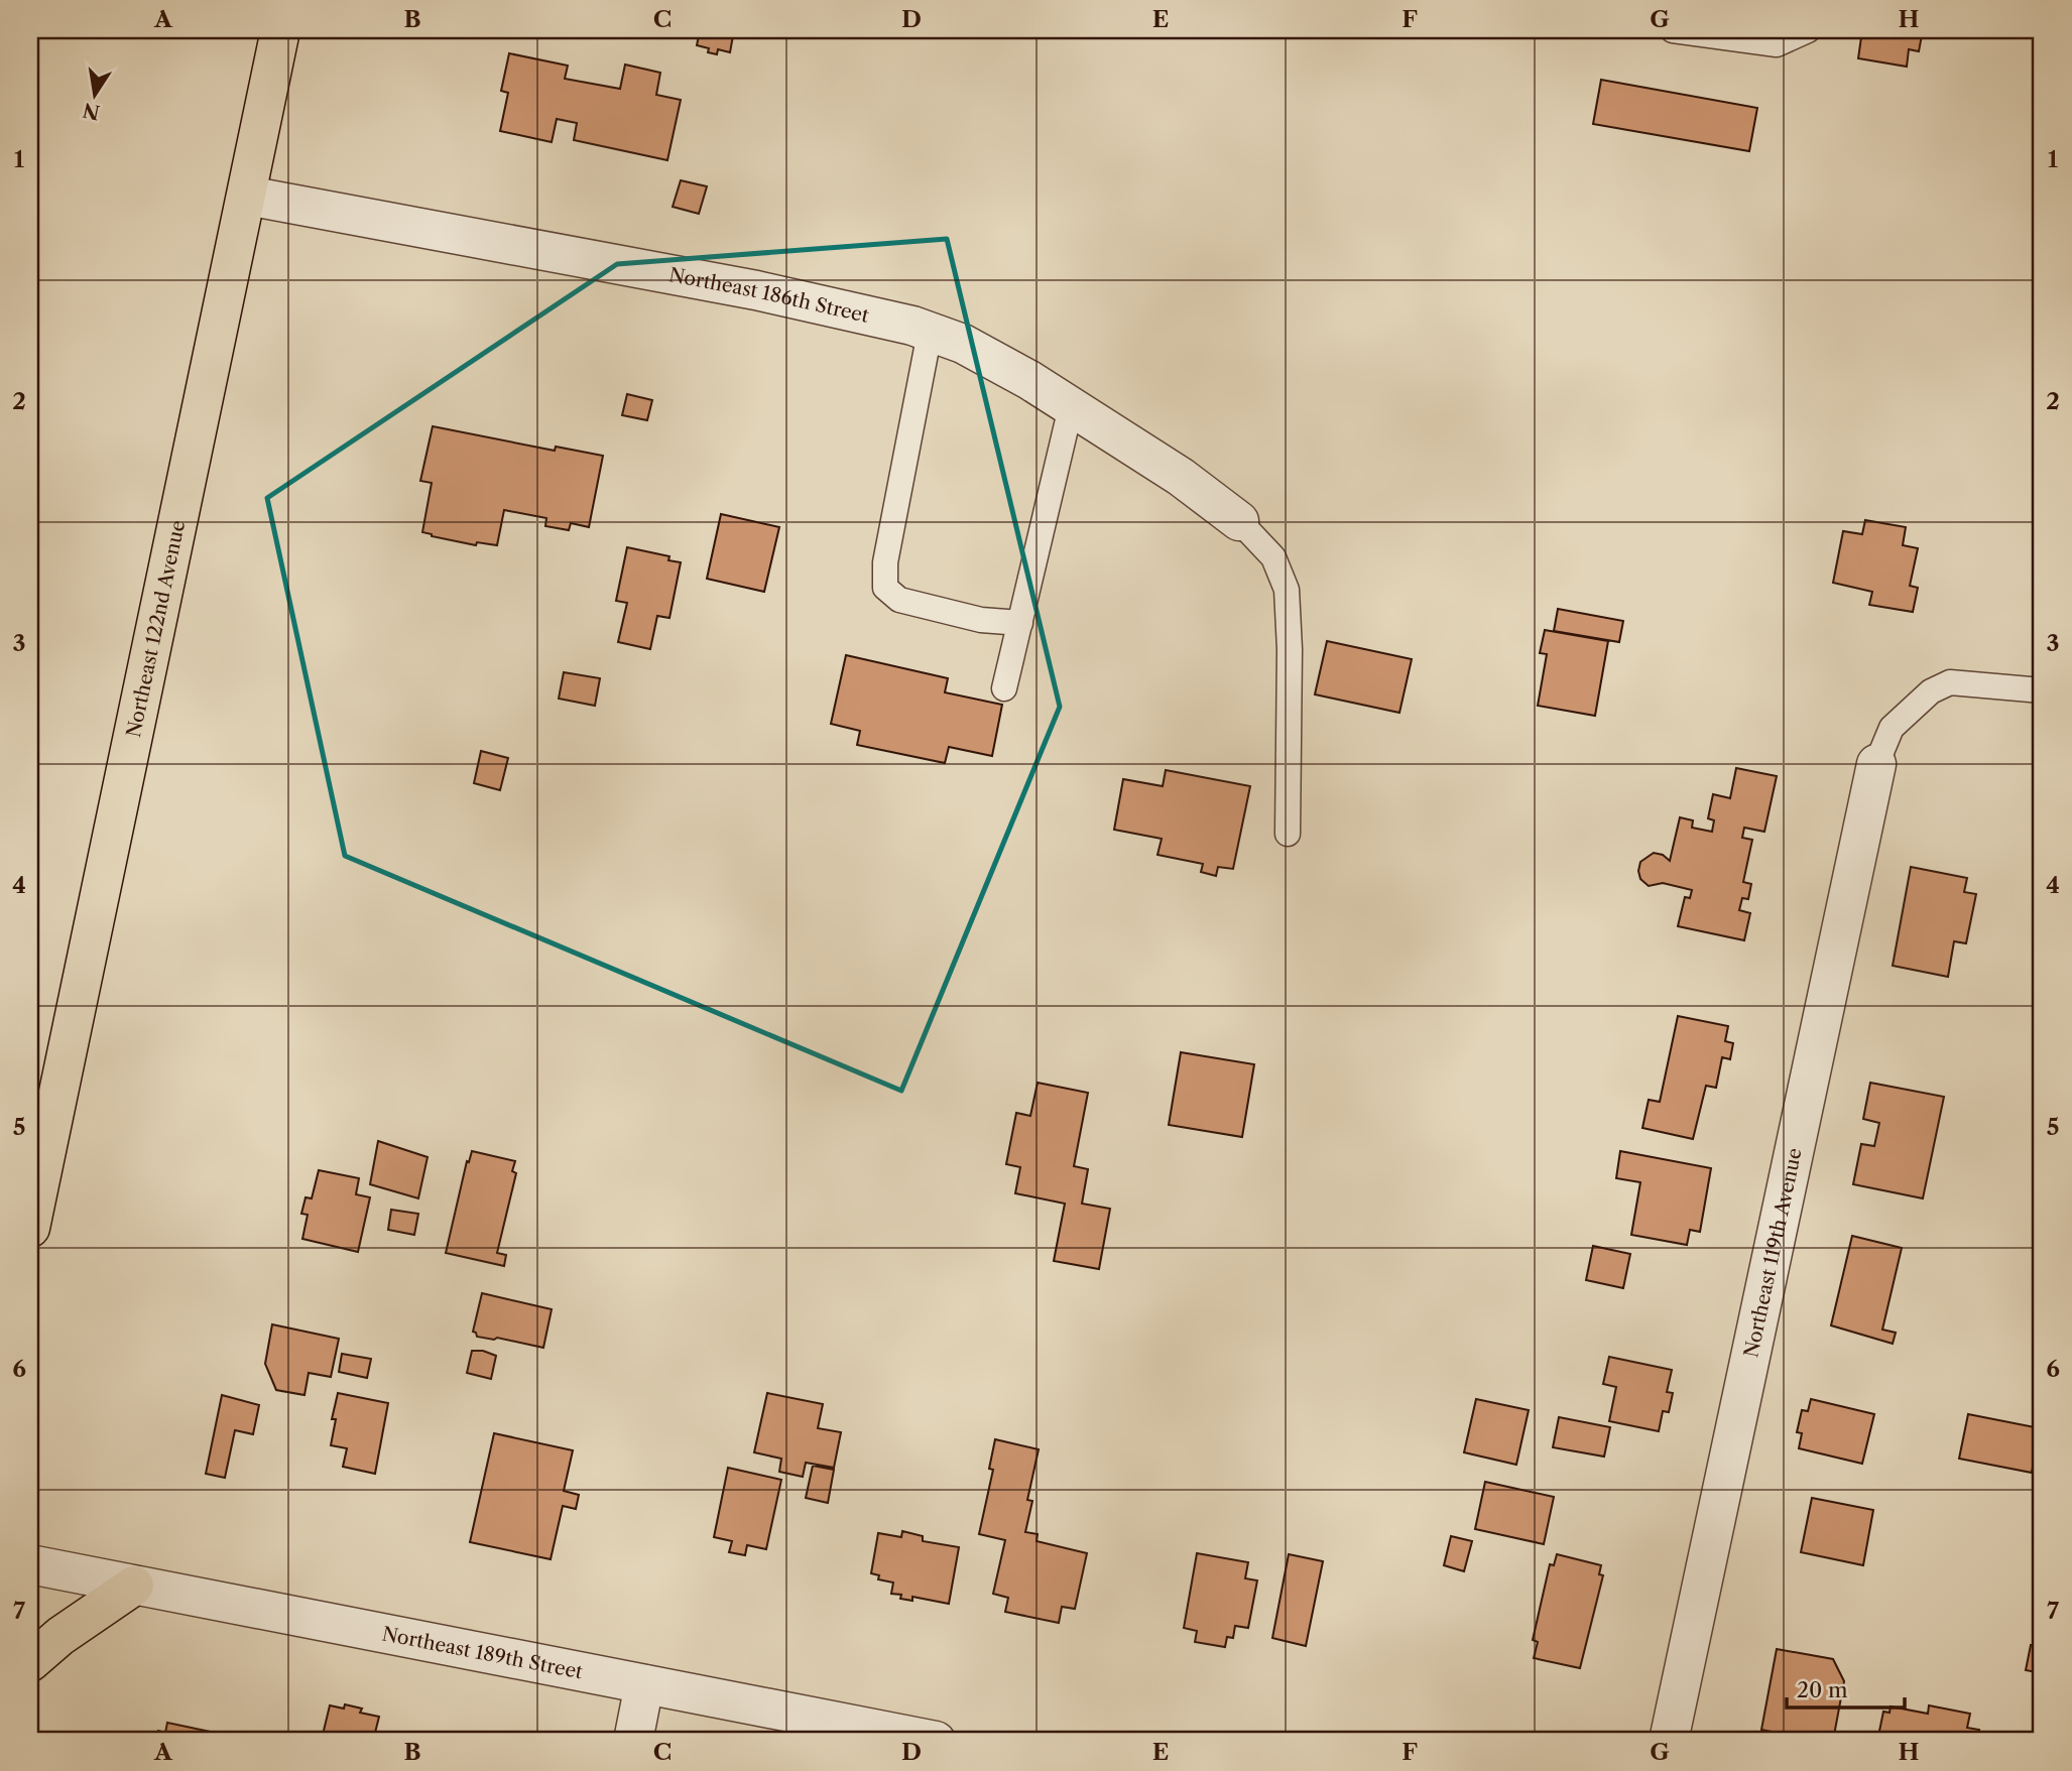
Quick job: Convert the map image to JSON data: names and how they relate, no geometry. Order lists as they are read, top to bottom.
{
  "streets": {
    "highway": ["Northeast 122nd Avenue"],
    "street": ["Northeast 186th Street", "Northeast 119th Avenue", "Northeast 189th Street"]
  },
  "crossings": [
    ["Northeast 186th Street", "Northeast 122nd Avenue"]
  ],
  "scale_bar": "20 m",
  "north": "bottom",
  "grid": {
    "columns": [
      "A",
      "B",
      "C",
      "D",
      "E",
      "F",
      "G",
      "H"
    ],
    "rows": [
      "1",
      "2",
      "3",
      "4",
      "5",
      "6",
      "7"
    ]
  }
}
